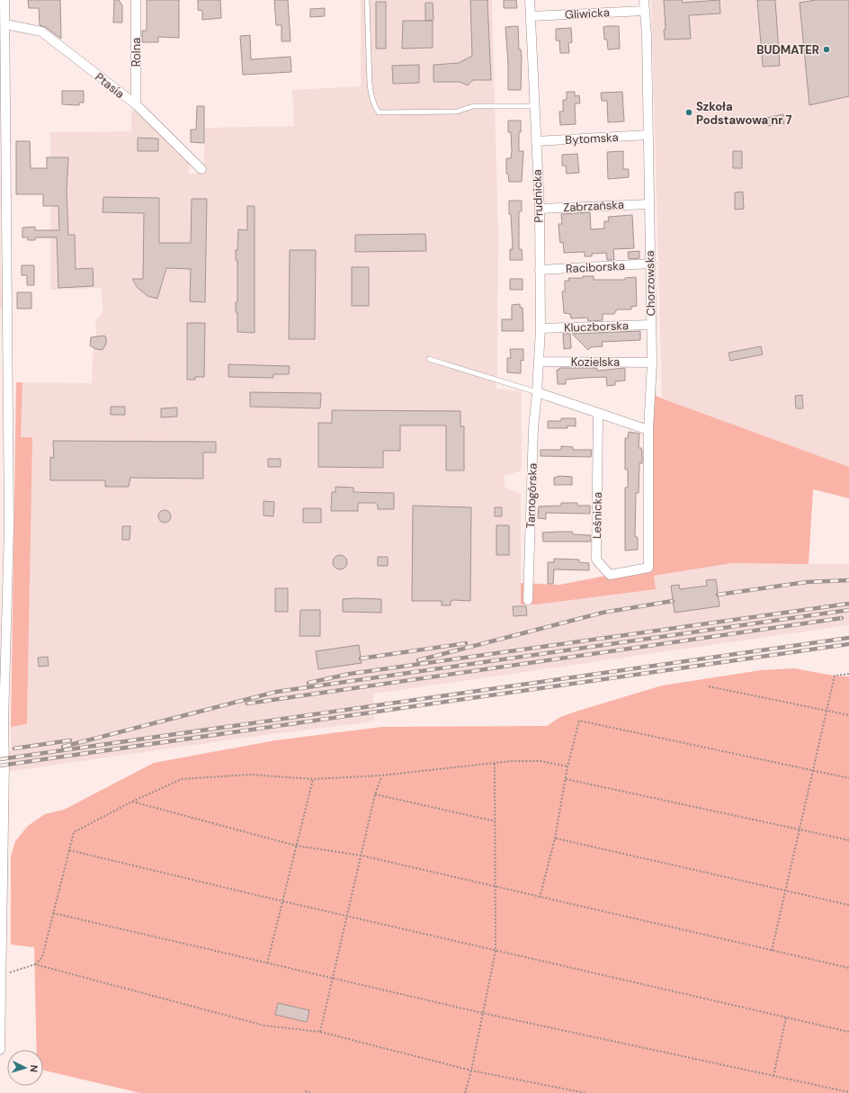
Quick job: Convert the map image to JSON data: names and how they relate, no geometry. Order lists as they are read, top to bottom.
{
  "streets": {
    "street": [
      "Gliwicka",
      "Rolna",
      "Ptasia",
      "Bytomska",
      "Prudnicka",
      "Zabrzańska",
      "Raciborska",
      "Chorzowska",
      "Kluczborska",
      "Kozielska",
      "Tarnogórska",
      "Leśnicka"
    ]
  },
  "crossings": [
    ["Gliwicka", "Prudnicka"],
    ["Gliwicka", "Chorzowska"],
    ["Rolna", "Ptasia"],
    ["Bytomska", "Prudnicka"],
    ["Bytomska", "Chorzowska"],
    ["Prudnicka", "Zabrzańska"],
    ["Prudnicka", "Raciborska"],
    ["Prudnicka", "Kluczborska"],
    ["Prudnicka", "Kozielska"],
    ["Prudnicka", "Tarnogórska"],
    ["Zabrzańska", "Chorzowska"],
    ["Raciborska", "Chorzowska"],
    ["Chorzowska", "Kluczborska"],
    ["Chorzowska", "Kozielska"],
    ["Chorzowska", "Leśnicka"]
  ],
  "places": ["BUDMATER", "Szkoła Podstawowa nr 7"],
  "north": "right"
}
